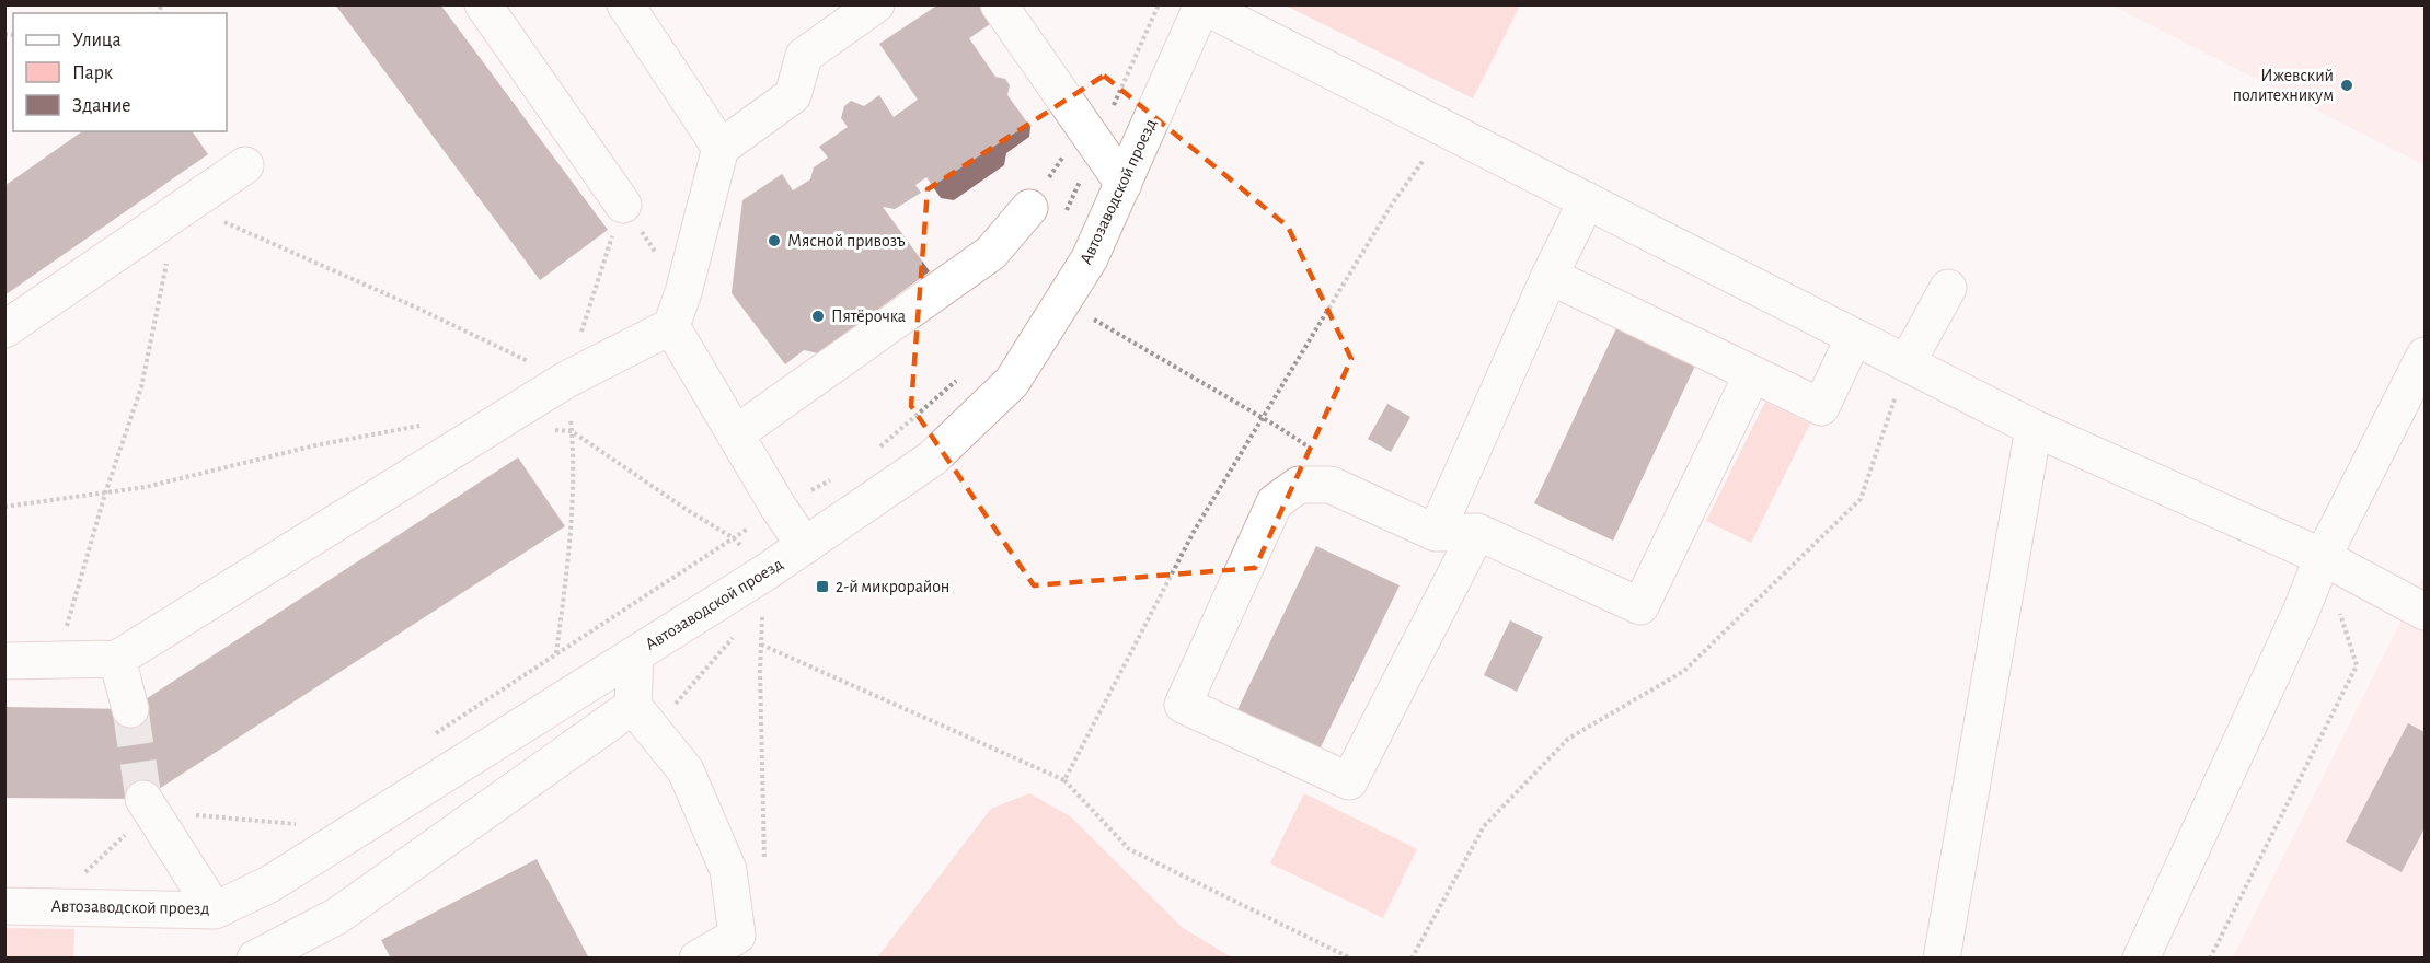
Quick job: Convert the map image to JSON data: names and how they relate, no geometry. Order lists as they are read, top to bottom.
{
  "streets": {
    "street": ["Автозаводской проезд"]
  },
  "places": {
    "other": ["Ижевский политехникум", "Мясной привозъ", "Пятёрочка"],
    "transit": ["2-й микрорайон"]
  },
  "legend": ["Улица", "Парк", "Здание"]
}
